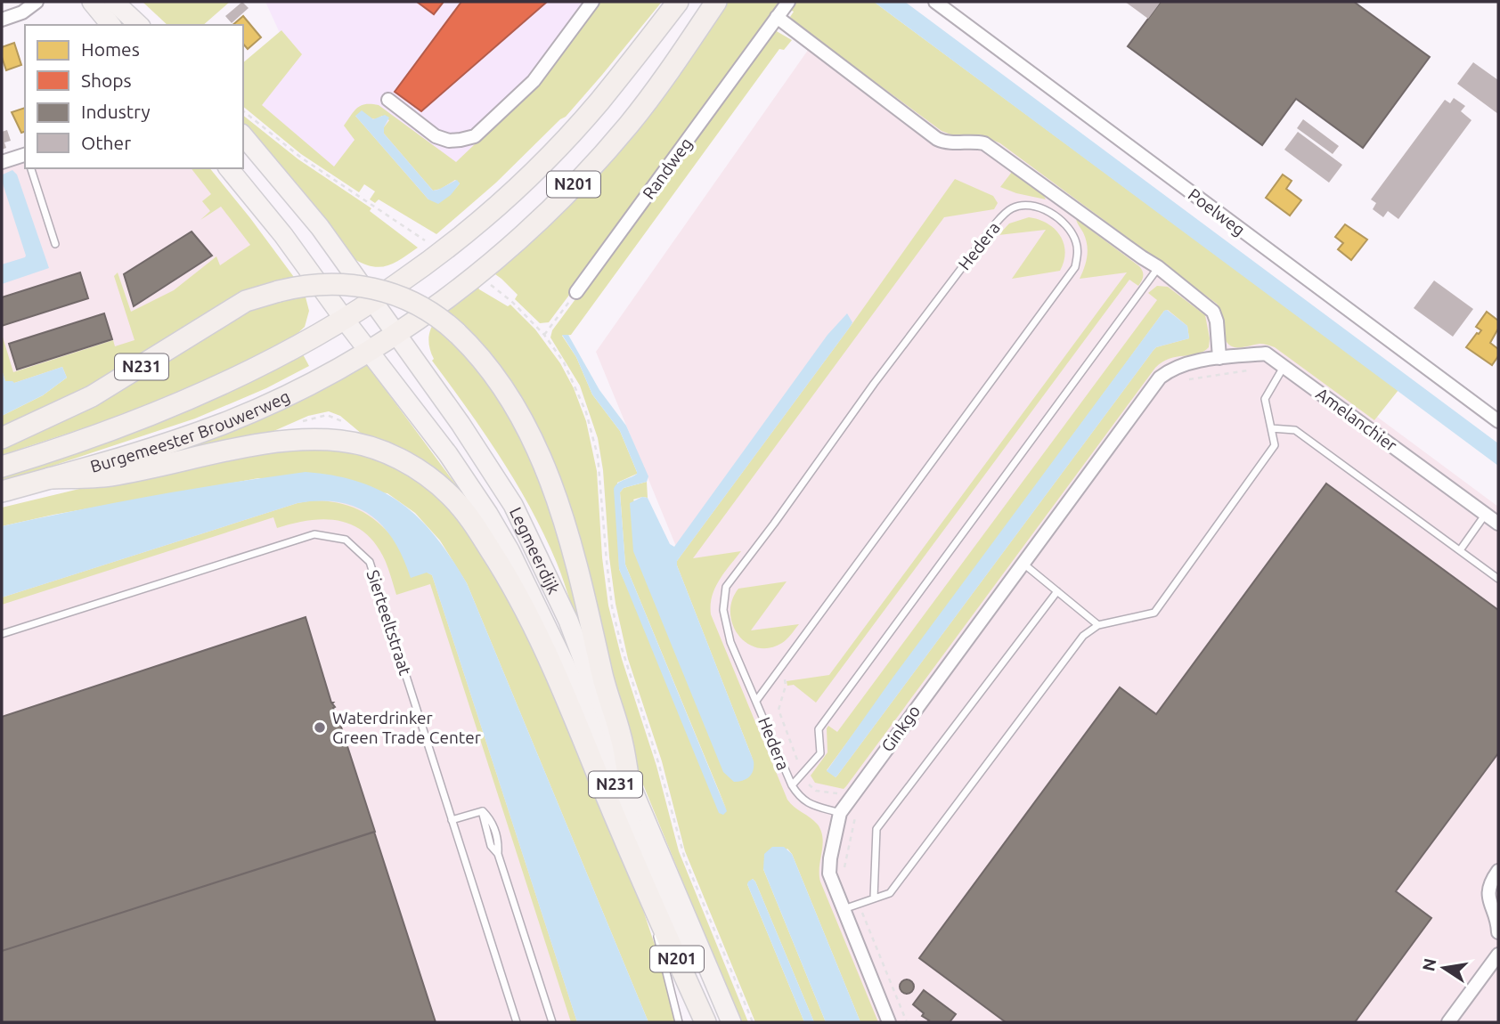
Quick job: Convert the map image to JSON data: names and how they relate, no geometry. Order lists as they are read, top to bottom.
{
  "streets": {
    "highway": ["N201", "N231", "Burgemeester Brouwerweg"],
    "main road": ["Legmeerdijk"],
    "street": [
      "Randweg",
      "Poelweg",
      "Amelanchier",
      "Ginkgo"
    ],
    "lane": ["Hedera", "Sierteeltstraat"]
  },
  "crossings": [
    ["N201", "Burgemeester Brouwerweg"],
    ["N201", "Legmeerdijk"],
    ["Hedera", "Ginkgo"],
    ["N231", "Legmeerdijk"],
    ["Amelanchier", "Ginkgo"],
    ["Burgemeester Brouwerweg", "Legmeerdijk"]
  ],
  "places": ["Waterdrinker Green Trade Center"],
  "legend": [
    "Homes",
    "Shops",
    "Industry",
    "Other"
  ],
  "north": "left"
}
